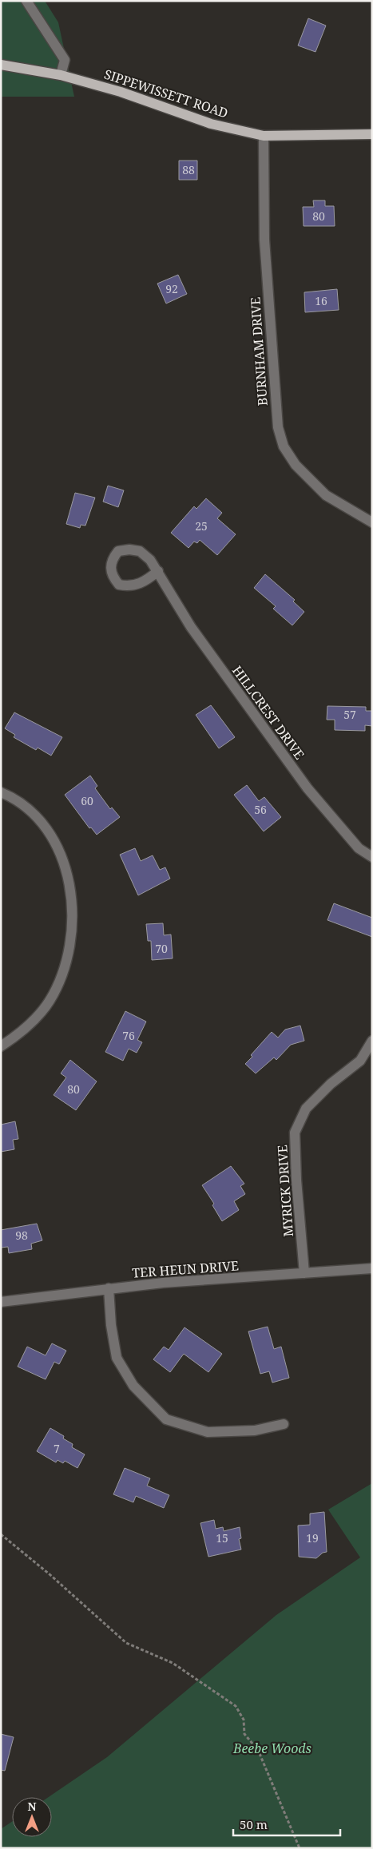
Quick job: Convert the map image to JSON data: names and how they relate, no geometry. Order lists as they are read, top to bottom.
{
  "streets": {
    "main road": ["SIPPEWISSETT ROAD"],
    "street": [
      "BURNHAM DRIVE",
      "HILLCREST DRIVE",
      "MYRICK DRIVE",
      "TER HEUN DRIVE"
    ]
  },
  "crossings": [
    ["SIPPEWISSETT ROAD", "BURNHAM DRIVE"],
    ["MYRICK DRIVE", "TER HEUN DRIVE"]
  ],
  "parks": ["Beebe Woods"],
  "house_numbers": [
    "88",
    "80",
    "92",
    "16",
    "25",
    "57",
    "60",
    "56",
    "70",
    "76",
    "80",
    "98",
    "7",
    "15",
    "19"
  ],
  "scale_bar": "50 m",
  "north": "top"
}
